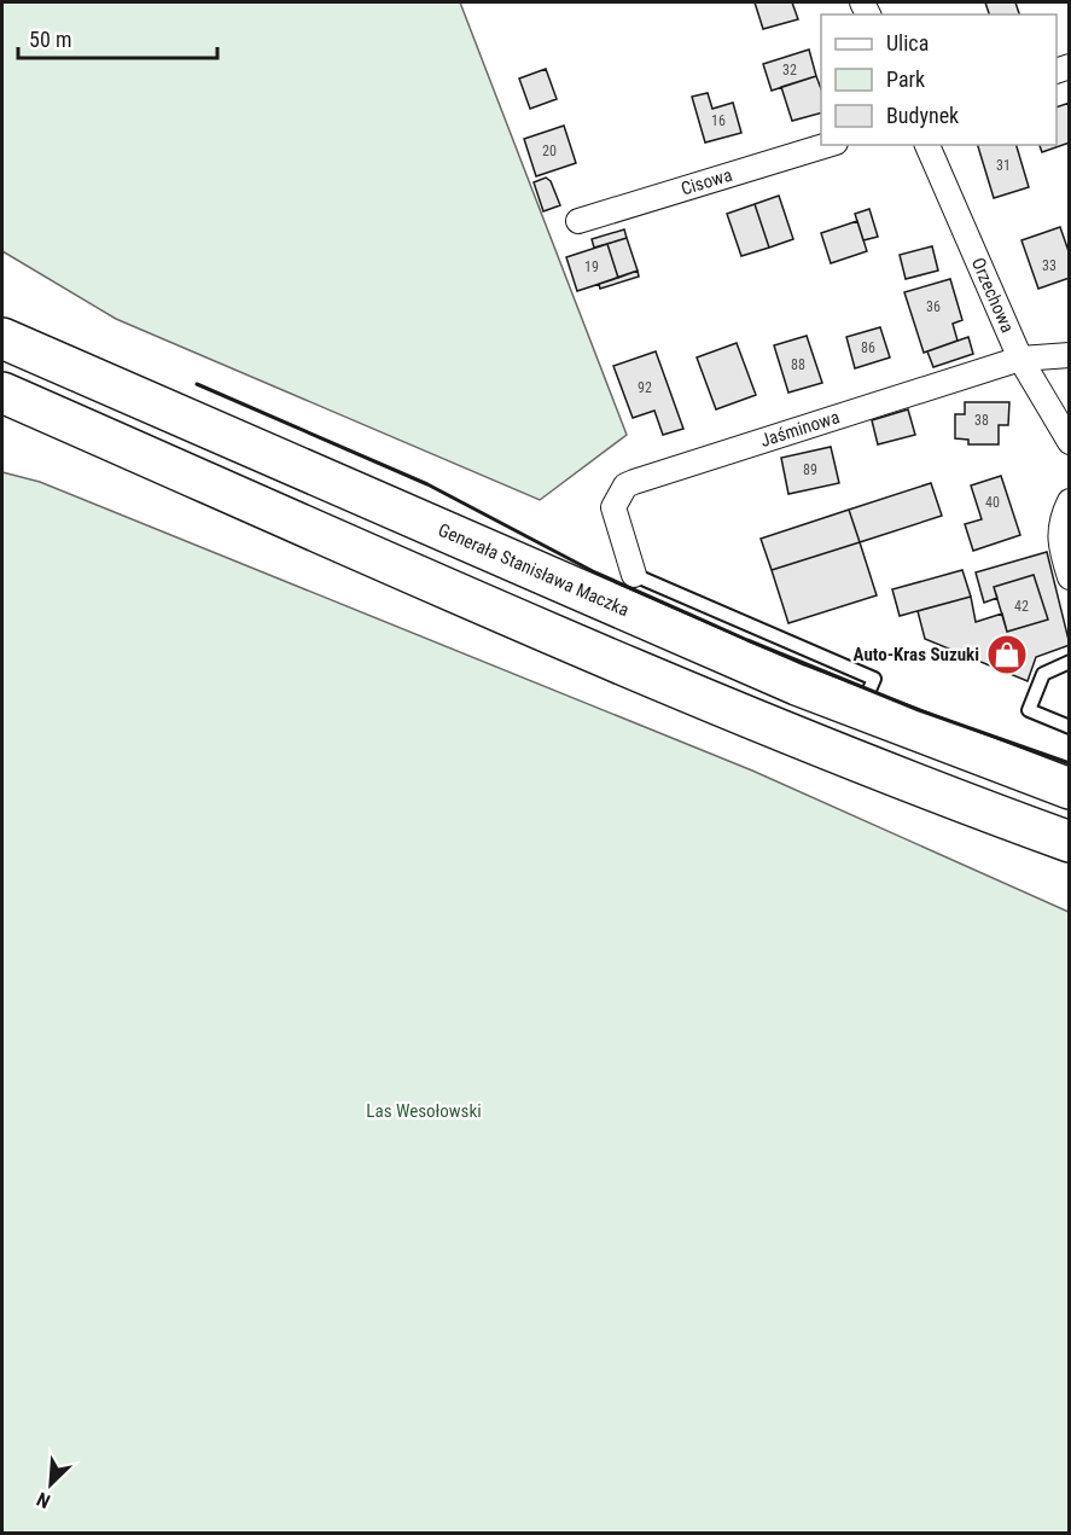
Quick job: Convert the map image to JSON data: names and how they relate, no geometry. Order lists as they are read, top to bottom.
{
  "streets": {
    "highway": ["Generała Stanisława Maczka"],
    "street": ["Cisowa", "Orzechowa", "Jaśminowa"]
  },
  "crossings": [
    ["Orzechowa", "Jaśminowa"]
  ],
  "parks": ["Las Wesołowski"],
  "places": {
    "shop": ["Auto-Kras Suzuki"]
  },
  "house_numbers": [
    "32",
    "16",
    "20",
    "31",
    "33",
    "19",
    "36",
    "86",
    "88",
    "92",
    "38",
    "89",
    "40",
    "42"
  ],
  "legend": ["Ulica", "Park", "Budynek"],
  "scale_bar": "50 m",
  "north": "bottom left"
}
